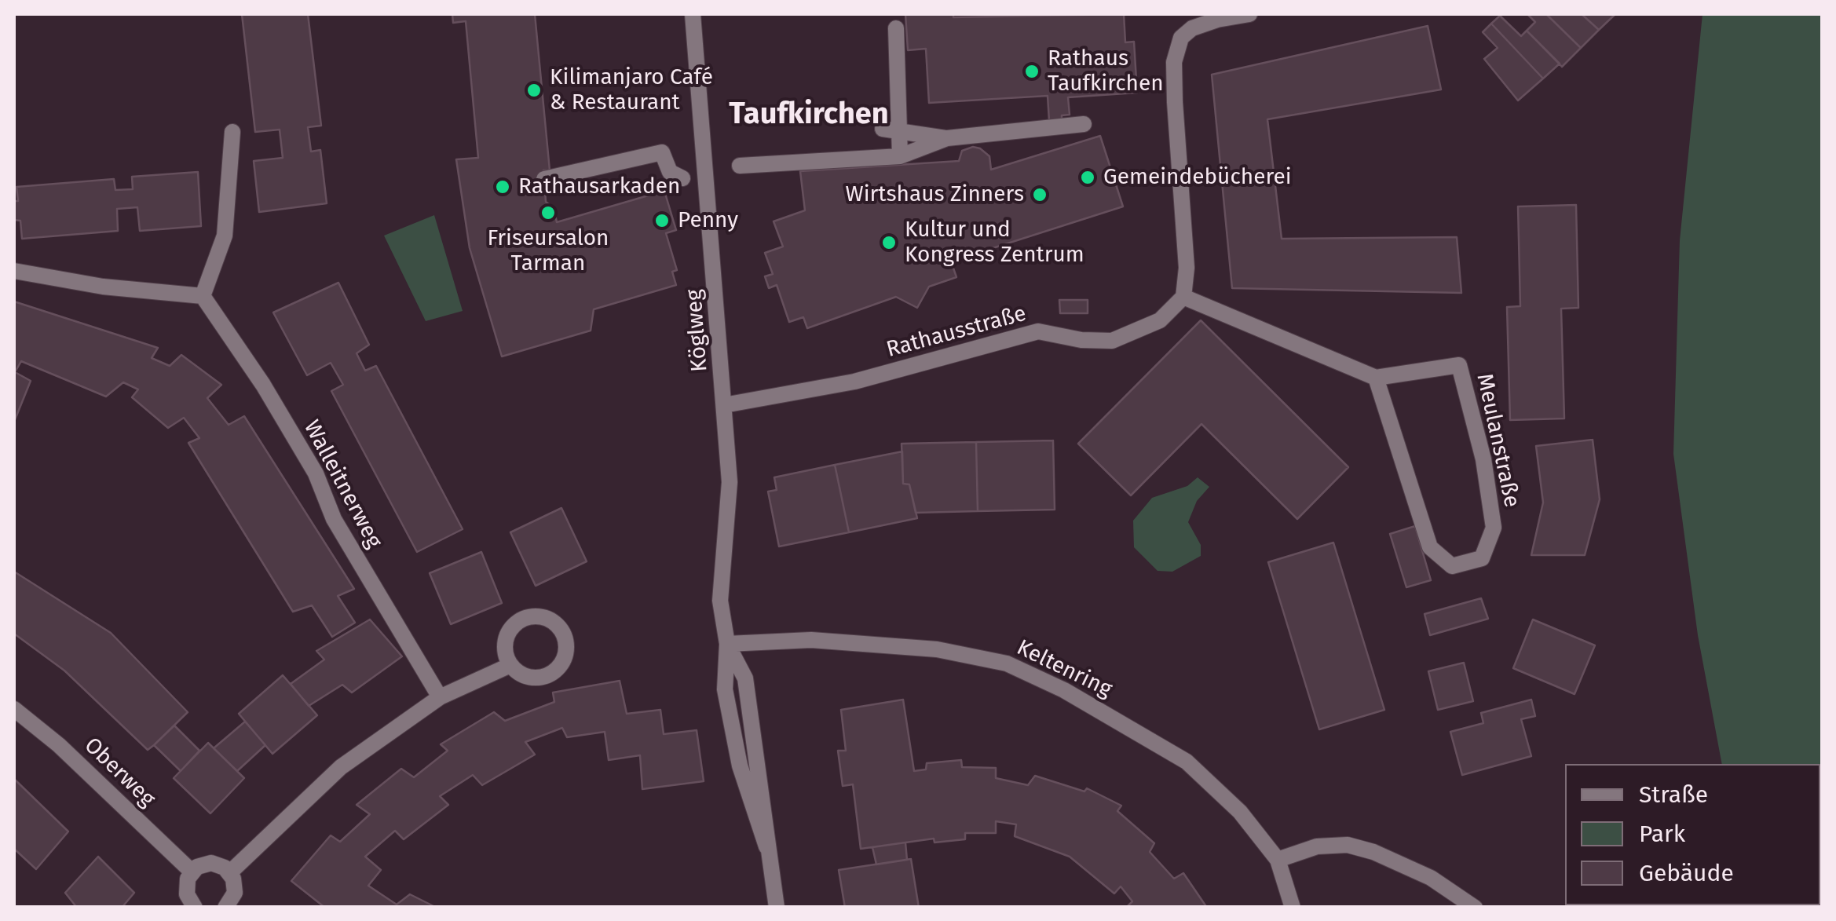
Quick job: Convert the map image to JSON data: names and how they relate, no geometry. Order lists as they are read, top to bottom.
{
  "streets": {
    "street": [
      "Köglweg",
      "Rathausstraße",
      "Meulanstraße",
      "Walleitnerweg",
      "Keltenring",
      "Oberweg"
    ]
  },
  "crossings": [
    ["Köglweg", "Rathausstraße"],
    ["Köglweg", "Keltenring"]
  ],
  "districts": ["Taufkirchen"],
  "places": [
    "Rathaus Taufkirchen",
    "Kilimanjaro Café & Restaurant",
    "Gemeindebücherei",
    "Rathausarkaden",
    "Wirtshaus Zinners",
    "Friseursalon Tarman",
    "Penny",
    "Kultur und Kongress Zentrum"
  ],
  "legend": ["Straße", "Park", "Gebäude"]
}
